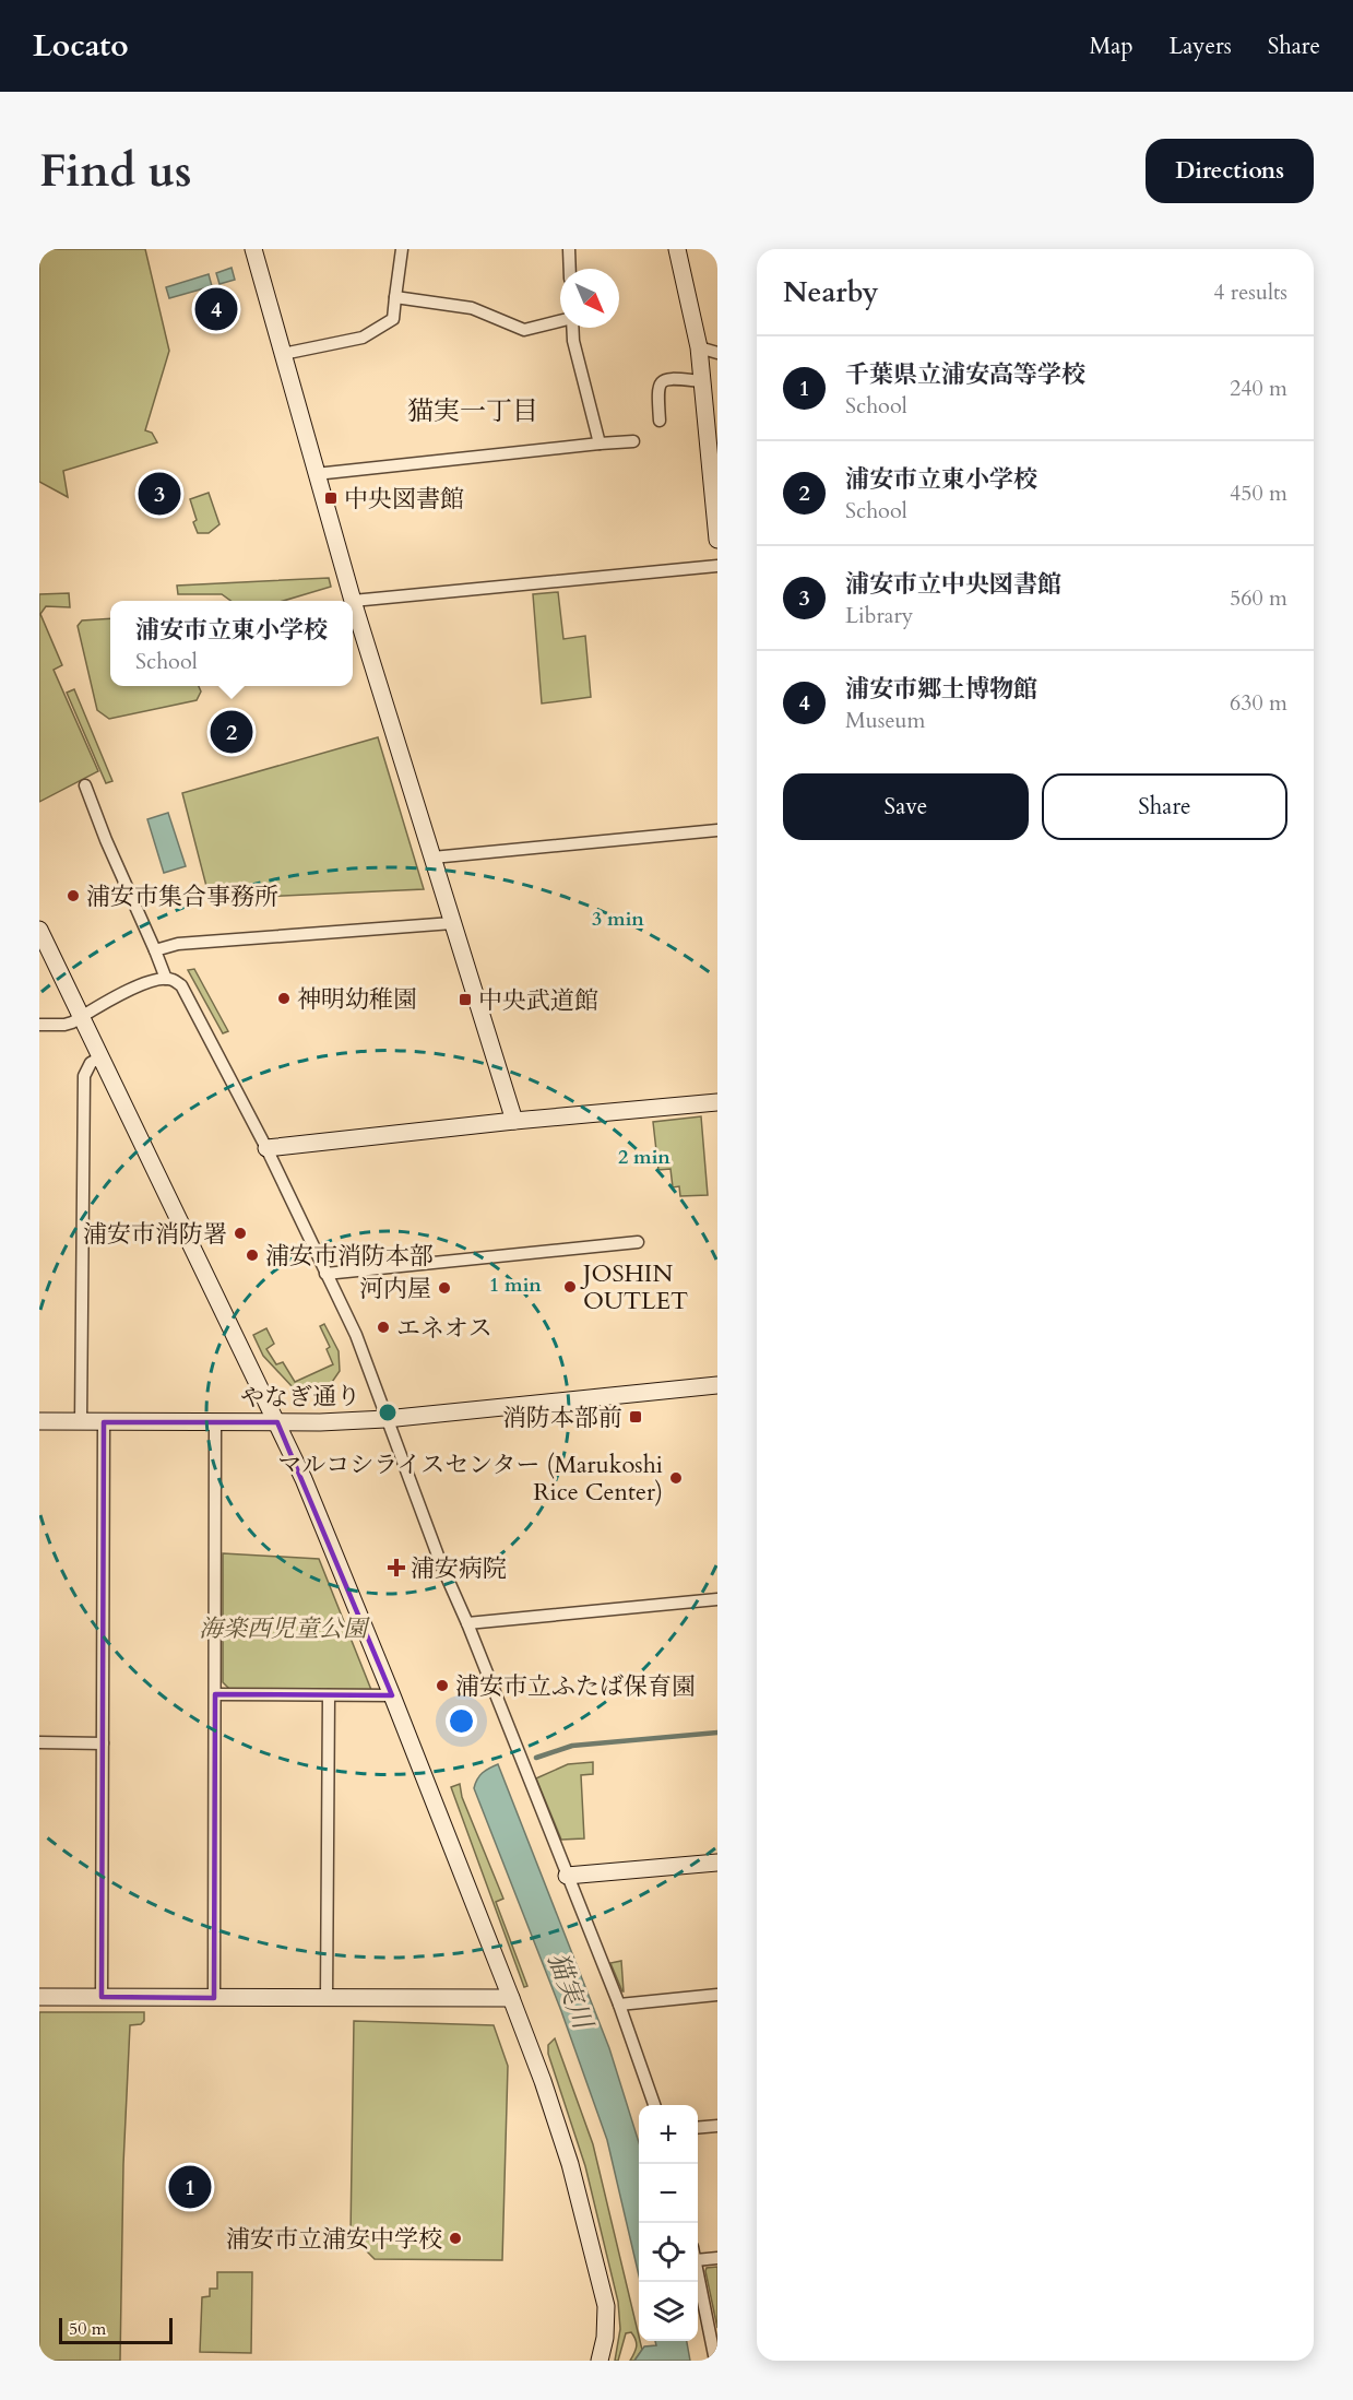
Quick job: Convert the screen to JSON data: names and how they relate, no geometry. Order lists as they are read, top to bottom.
{
  "streets": {
    "street": ["やなぎ通り"]
  },
  "districts": ["猫実一丁目"],
  "water": ["猫実川"],
  "parks": ["海楽西児童公園"],
  "places": {
    "transit": ["中央図書館", "中央武道館", "消防本部前"],
    "other": [
      "浦安市集合事務所",
      "神明幼稚園",
      "浦安市消防署",
      "浦安市消防本部",
      "JOSHIN OUTLET",
      "河内屋",
      "エネオス",
      "マルコシライスセンター (Marukoshi Rice Center)",
      "浦安市立ふたば保育園",
      "浦安市立浦安中学校"
    ],
    "health": ["浦安病院"]
  },
  "scale_bar": "50 m",
  "north": "bottom right",
  "page": {
    "header": "Locato",
    "nav": ["Map", "Layers", "Share"],
    "buttons": [
      "Directions",
      ["Save", "Share"]
    ],
    "title": "Find us",
    "heading": ["Nearby", "4 results"],
    "pins": [
      "4",
      "3",
      "2",
      "1"
    ],
    "list": [
      {
        "mark": "1",
        "name": "千葉県立浦安高等学校",
        "note": "School",
        "value": "240 m"
      },
      {
        "mark": "2",
        "name": "浦安市立東小学校",
        "note": "School",
        "value": "450 m"
      },
      {
        "mark": "3",
        "name": "浦安市立中央図書館",
        "note": "Library",
        "value": "560 m"
      },
      {
        "mark": "4",
        "name": "浦安市郷土博物館",
        "note": "Museum",
        "value": "630 m"
      }
    ],
    "popup": ["浦安市立東小学校", "School"],
    "map_buttons": ["+", "−"],
    "scale": "50 m"
  },
  "rings": ["3 min", "2 min", "1 min"]
}
